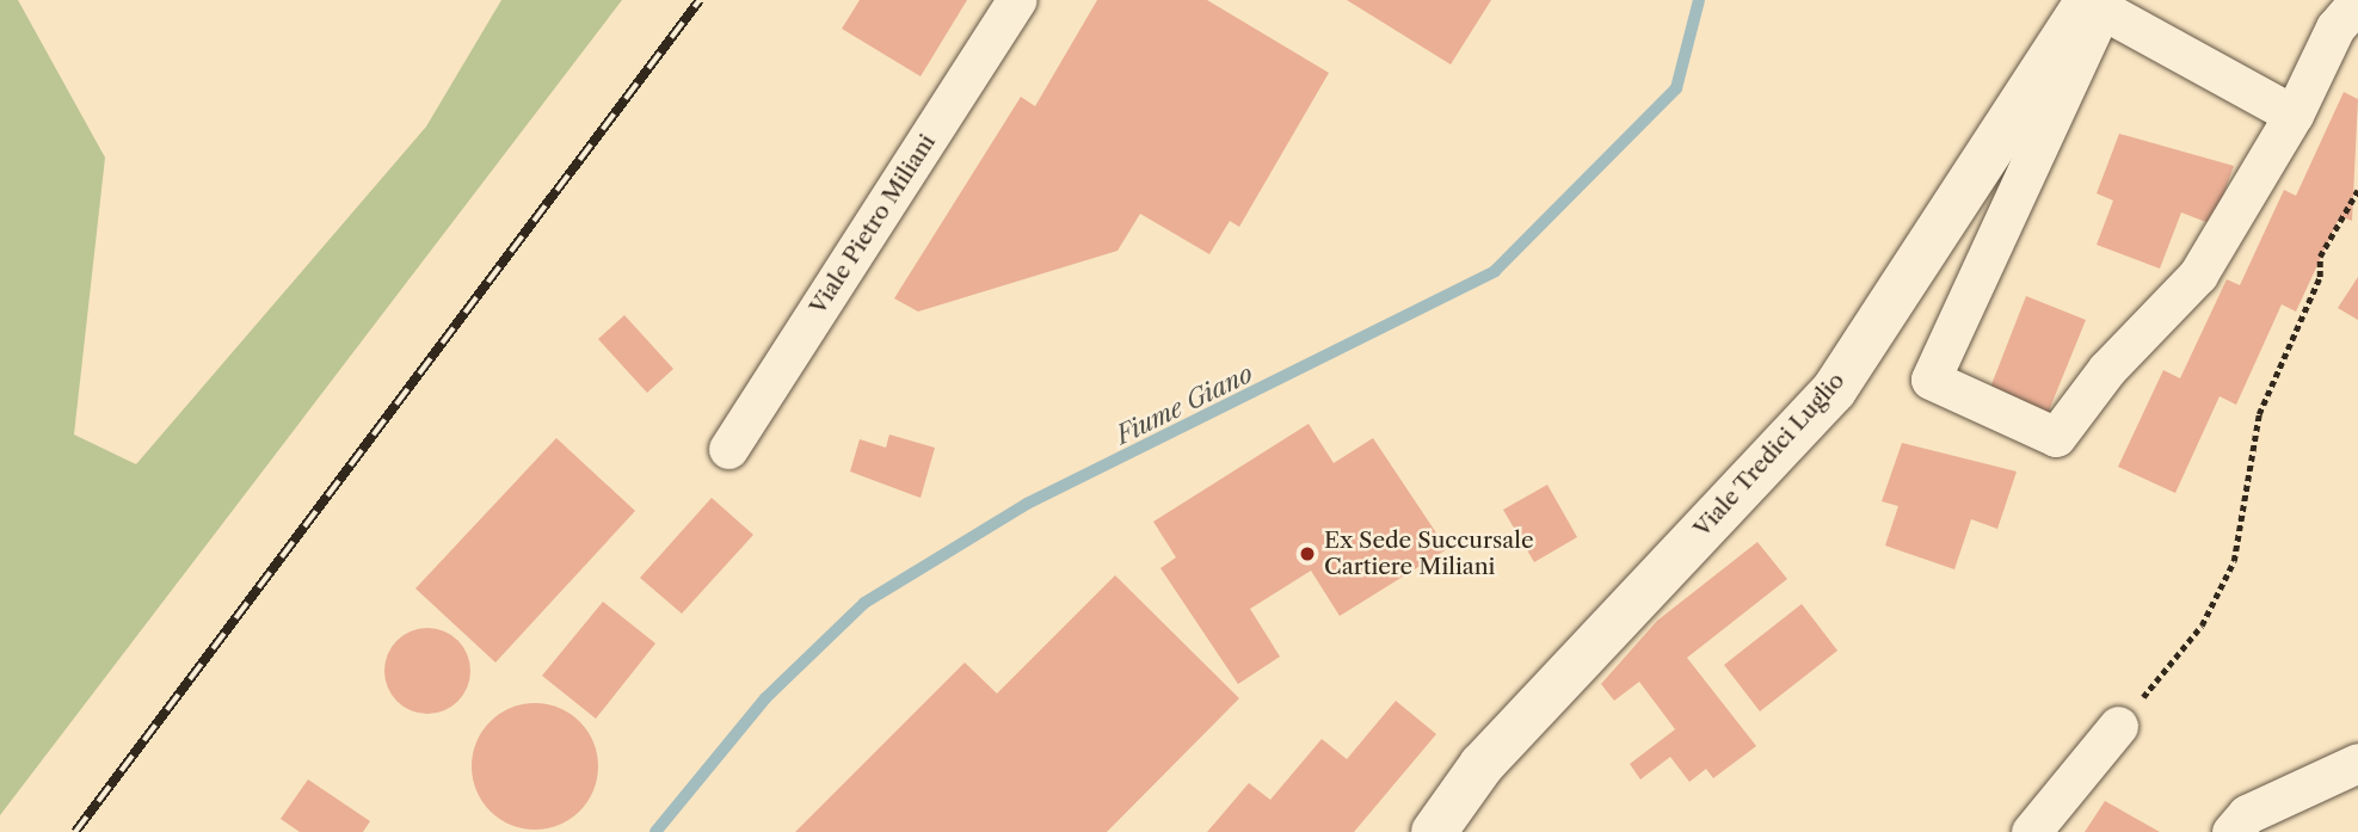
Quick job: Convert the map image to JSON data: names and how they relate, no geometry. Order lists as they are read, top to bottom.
{
  "streets": {
    "main road": ["Viale Tredici Luglio"],
    "street": ["Viale Pietro Miliani"]
  },
  "water": ["Fiume Giano"],
  "places": ["Ex Sede Succursale Cartiere Miliani"]
}
